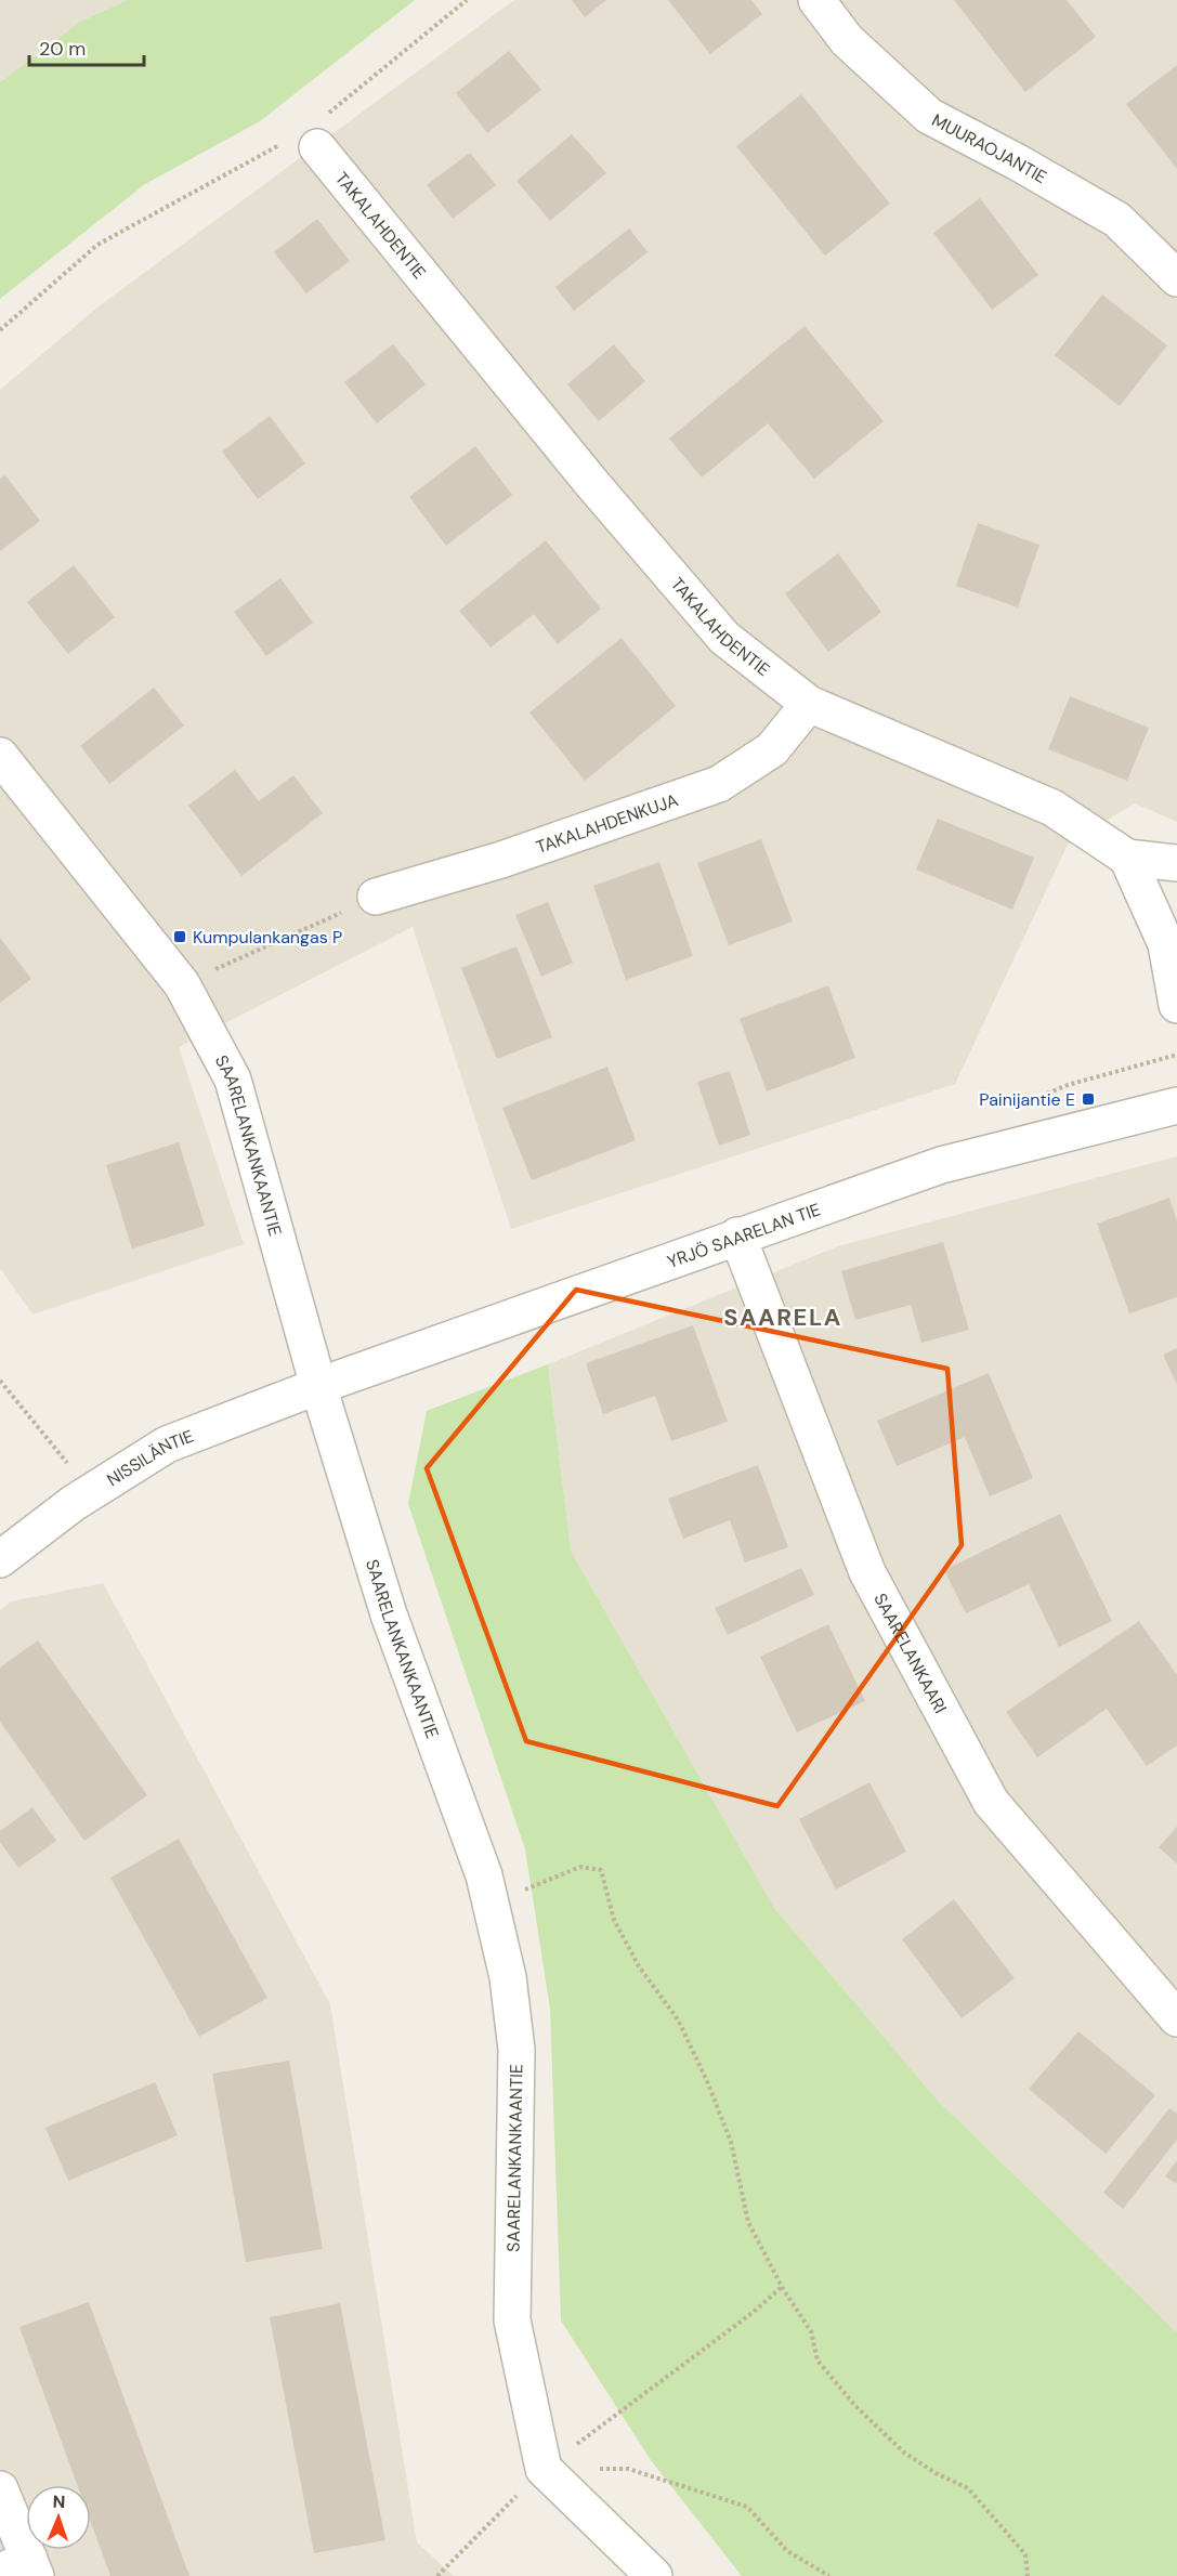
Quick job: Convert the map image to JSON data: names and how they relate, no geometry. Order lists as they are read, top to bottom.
{
  "streets": {
    "street": [
      "MUURAOJANTIE",
      "TAKALAHDENTIE",
      "TAKALAHDENKUJA",
      "SAARELANKANKAANTIE",
      "YRJÖ SAARELAN TIE",
      "NISSILÄNTIE",
      "SAARELANKAARI"
    ]
  },
  "crossings": [
    ["TAKALAHDENTIE", "TAKALAHDENKUJA"],
    ["SAARELANKANKAANTIE", "YRJÖ SAARELAN TIE"],
    ["SAARELANKANKAANTIE", "NISSILÄNTIE"],
    ["YRJÖ SAARELAN TIE", "NISSILÄNTIE"],
    ["YRJÖ SAARELAN TIE", "SAARELANKAARI"]
  ],
  "districts": ["SAARELA"],
  "places": {
    "transit": ["Kumpulankangas P", "Painijantie E"]
  },
  "scale_bar": "20 m",
  "north": "top"
}
